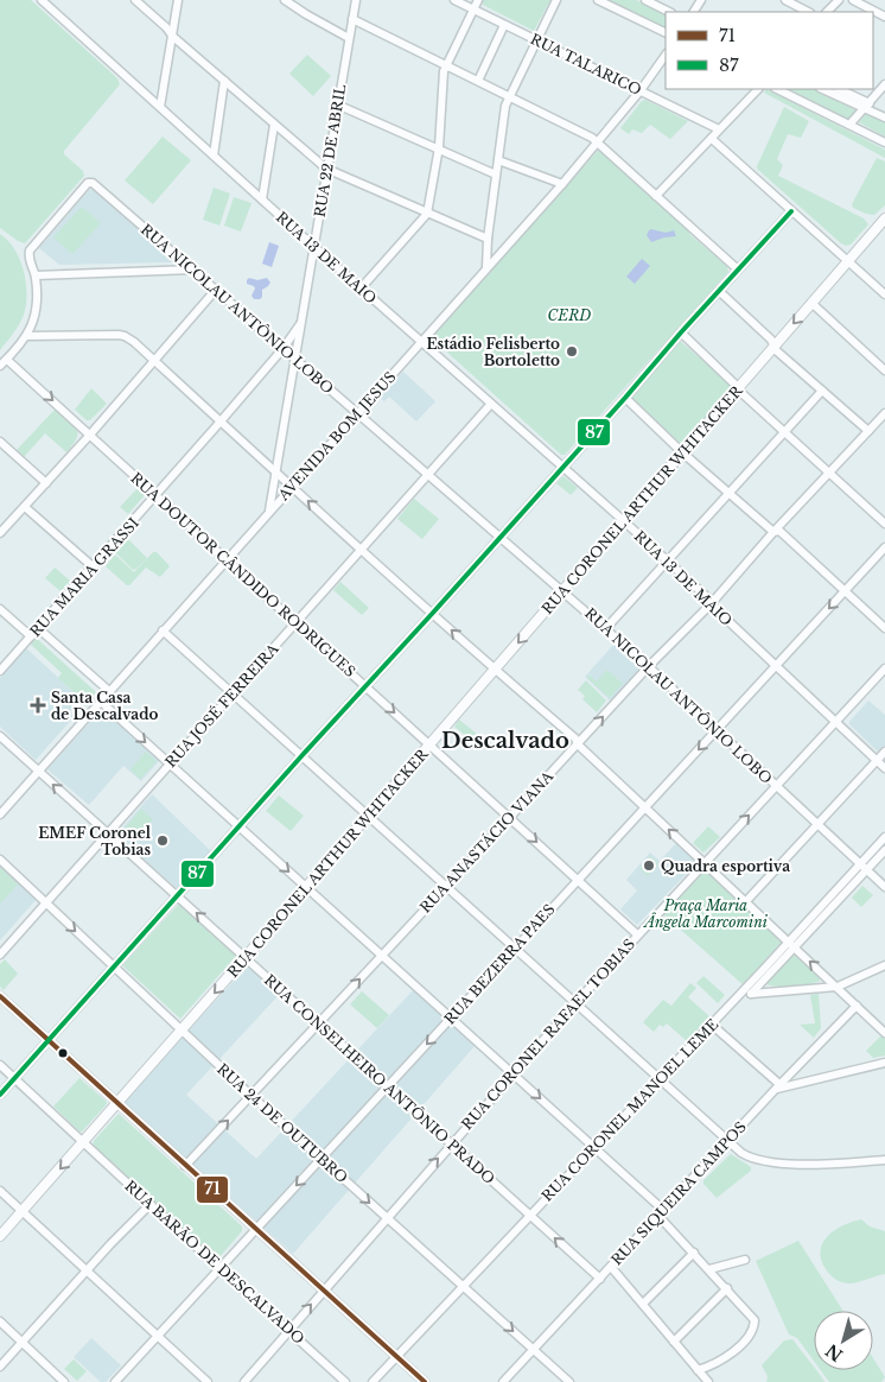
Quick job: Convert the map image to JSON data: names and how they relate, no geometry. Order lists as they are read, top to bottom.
{
  "streets": {
    "main road": ["RUA CORONEL ARTHUR WHITACKER"],
    "street": [
      "RUA TALARICO",
      "RUA 22 DE ABRIL",
      "RUA 13 DE MAIO",
      "RUA NICOLAU ANTÔNIO LOBO",
      "AVENIDA BOM JESUS",
      "RUA DOUTOR CÂNDIDO RODRIGUES",
      "RUA MARIA GRASSI",
      "RUA JOSÉ FERREIRA",
      "RUA ANASTÁCIO VIANA",
      "RUA BEZERRA PAES",
      "RUA CORONEL RAFAEL TOBIAS",
      "RUA CONSELHEIRO ANTÔNIO PRADO",
      "RUA CORONEL MANOEL LEME",
      "RUA 24 DE OUTUBRO",
      "RUA SIQUEIRA CAMPOS",
      "RUA BARÃO DE DESCALVADO"
    ]
  },
  "crossings": [
    ["RUA TALARICO", "AVENIDA BOM JESUS"],
    ["RUA 22 DE ABRIL", "RUA 13 DE MAIO"],
    ["RUA 22 DE ABRIL", "RUA NICOLAU ANTÔNIO LOBO"],
    ["RUA 22 DE ABRIL", "AVENIDA BOM JESUS"],
    ["RUA 22 DE ABRIL", "RUA MARIA GRASSI"],
    ["RUA 13 DE MAIO", "AVENIDA BOM JESUS"],
    ["RUA 13 DE MAIO", "RUA CORONEL ARTHUR WHITACKER"],
    ["RUA 13 DE MAIO", "RUA JOSÉ FERREIRA"],
    ["RUA 13 DE MAIO", "RUA ANASTÁCIO VIANA"],
    ["RUA 13 DE MAIO", "RUA BEZERRA PAES"],
    ["RUA 13 DE MAIO", "RUA CORONEL RAFAEL TOBIAS"],
    ["RUA NICOLAU ANTÔNIO LOBO", "AVENIDA BOM JESUS"],
    ["RUA NICOLAU ANTÔNIO LOBO", "RUA CORONEL ARTHUR WHITACKER"],
    ["RUA NICOLAU ANTÔNIO LOBO", "RUA MARIA GRASSI"],
    ["RUA NICOLAU ANTÔNIO LOBO", "RUA JOSÉ FERREIRA"],
    ["RUA NICOLAU ANTÔNIO LOBO", "RUA ANASTÁCIO VIANA"],
    ["RUA NICOLAU ANTÔNIO LOBO", "RUA BEZERRA PAES"],
    ["RUA NICOLAU ANTÔNIO LOBO", "RUA CORONEL RAFAEL TOBIAS"],
    ["RUA NICOLAU ANTÔNIO LOBO", "RUA CORONEL MANOEL LEME"],
    ["AVENIDA BOM JESUS", "RUA DOUTOR CÂNDIDO RODRIGUES"],
    ["AVENIDA BOM JESUS", "RUA CONSELHEIRO ANTÔNIO PRADO"],
    ["RUA CORONEL ARTHUR WHITACKER", "RUA DOUTOR CÂNDIDO RODRIGUES"],
    ["RUA CORONEL ARTHUR WHITACKER", "RUA CONSELHEIRO ANTÔNIO PRADO"],
    ["RUA CORONEL ARTHUR WHITACKER", "RUA 24 DE OUTUBRO"],
    ["RUA CORONEL ARTHUR WHITACKER", "RUA BARÃO DE DESCALVADO"],
    ["RUA DOUTOR CÂNDIDO RODRIGUES", "RUA MARIA GRASSI"],
    ["RUA DOUTOR CÂNDIDO RODRIGUES", "RUA JOSÉ FERREIRA"],
    ["RUA DOUTOR CÂNDIDO RODRIGUES", "RUA ANASTÁCIO VIANA"],
    ["RUA DOUTOR CÂNDIDO RODRIGUES", "RUA BEZERRA PAES"],
    ["RUA DOUTOR CÂNDIDO RODRIGUES", "RUA CORONEL RAFAEL TOBIAS"],
    ["RUA JOSÉ FERREIRA", "RUA CONSELHEIRO ANTÔNIO PRADO"],
    ["RUA JOSÉ FERREIRA", "RUA 24 DE OUTUBRO"],
    ["RUA ANASTÁCIO VIANA", "RUA CONSELHEIRO ANTÔNIO PRADO"],
    ["RUA ANASTÁCIO VIANA", "RUA 24 DE OUTUBRO"],
    ["RUA BEZERRA PAES", "RUA CONSELHEIRO ANTÔNIO PRADO"],
    ["RUA BEZERRA PAES", "RUA 24 DE OUTUBRO"],
    ["RUA BEZERRA PAES", "RUA BARÃO DE DESCALVADO"],
    ["RUA CORONEL RAFAEL TOBIAS", "RUA CONSELHEIRO ANTÔNIO PRADO"],
    ["RUA CORONEL RAFAEL TOBIAS", "RUA 24 DE OUTUBRO"],
    ["RUA CORONEL RAFAEL TOBIAS", "RUA BARÃO DE DESCALVADO"],
    ["RUA CONSELHEIRO ANTÔNIO PRADO", "RUA CORONEL MANOEL LEME"],
    ["RUA CONSELHEIRO ANTÔNIO PRADO", "RUA SIQUEIRA CAMPOS"],
    ["RUA CORONEL MANOEL LEME", "RUA 24 DE OUTUBRO"],
    ["RUA 24 DE OUTUBRO", "RUA SIQUEIRA CAMPOS"]
  ],
  "one_way": ["RUA BEZERRA PAES", "RUA 24 DE OUTUBRO"],
  "districts": ["Descalvado"],
  "parks": ["CERD", "Praça Maria Ângela Marcomini"],
  "places": {
    "other": ["Estádio Felisberto Bortoletto", "EMEF Coronel Tobias", "Quadra esportiva"],
    "health": ["Santa Casa de Descalvado"]
  },
  "lines": ["transit line 87", "transit line 71"],
  "legend": ["71", "87"],
  "north": "bottom left"
}
